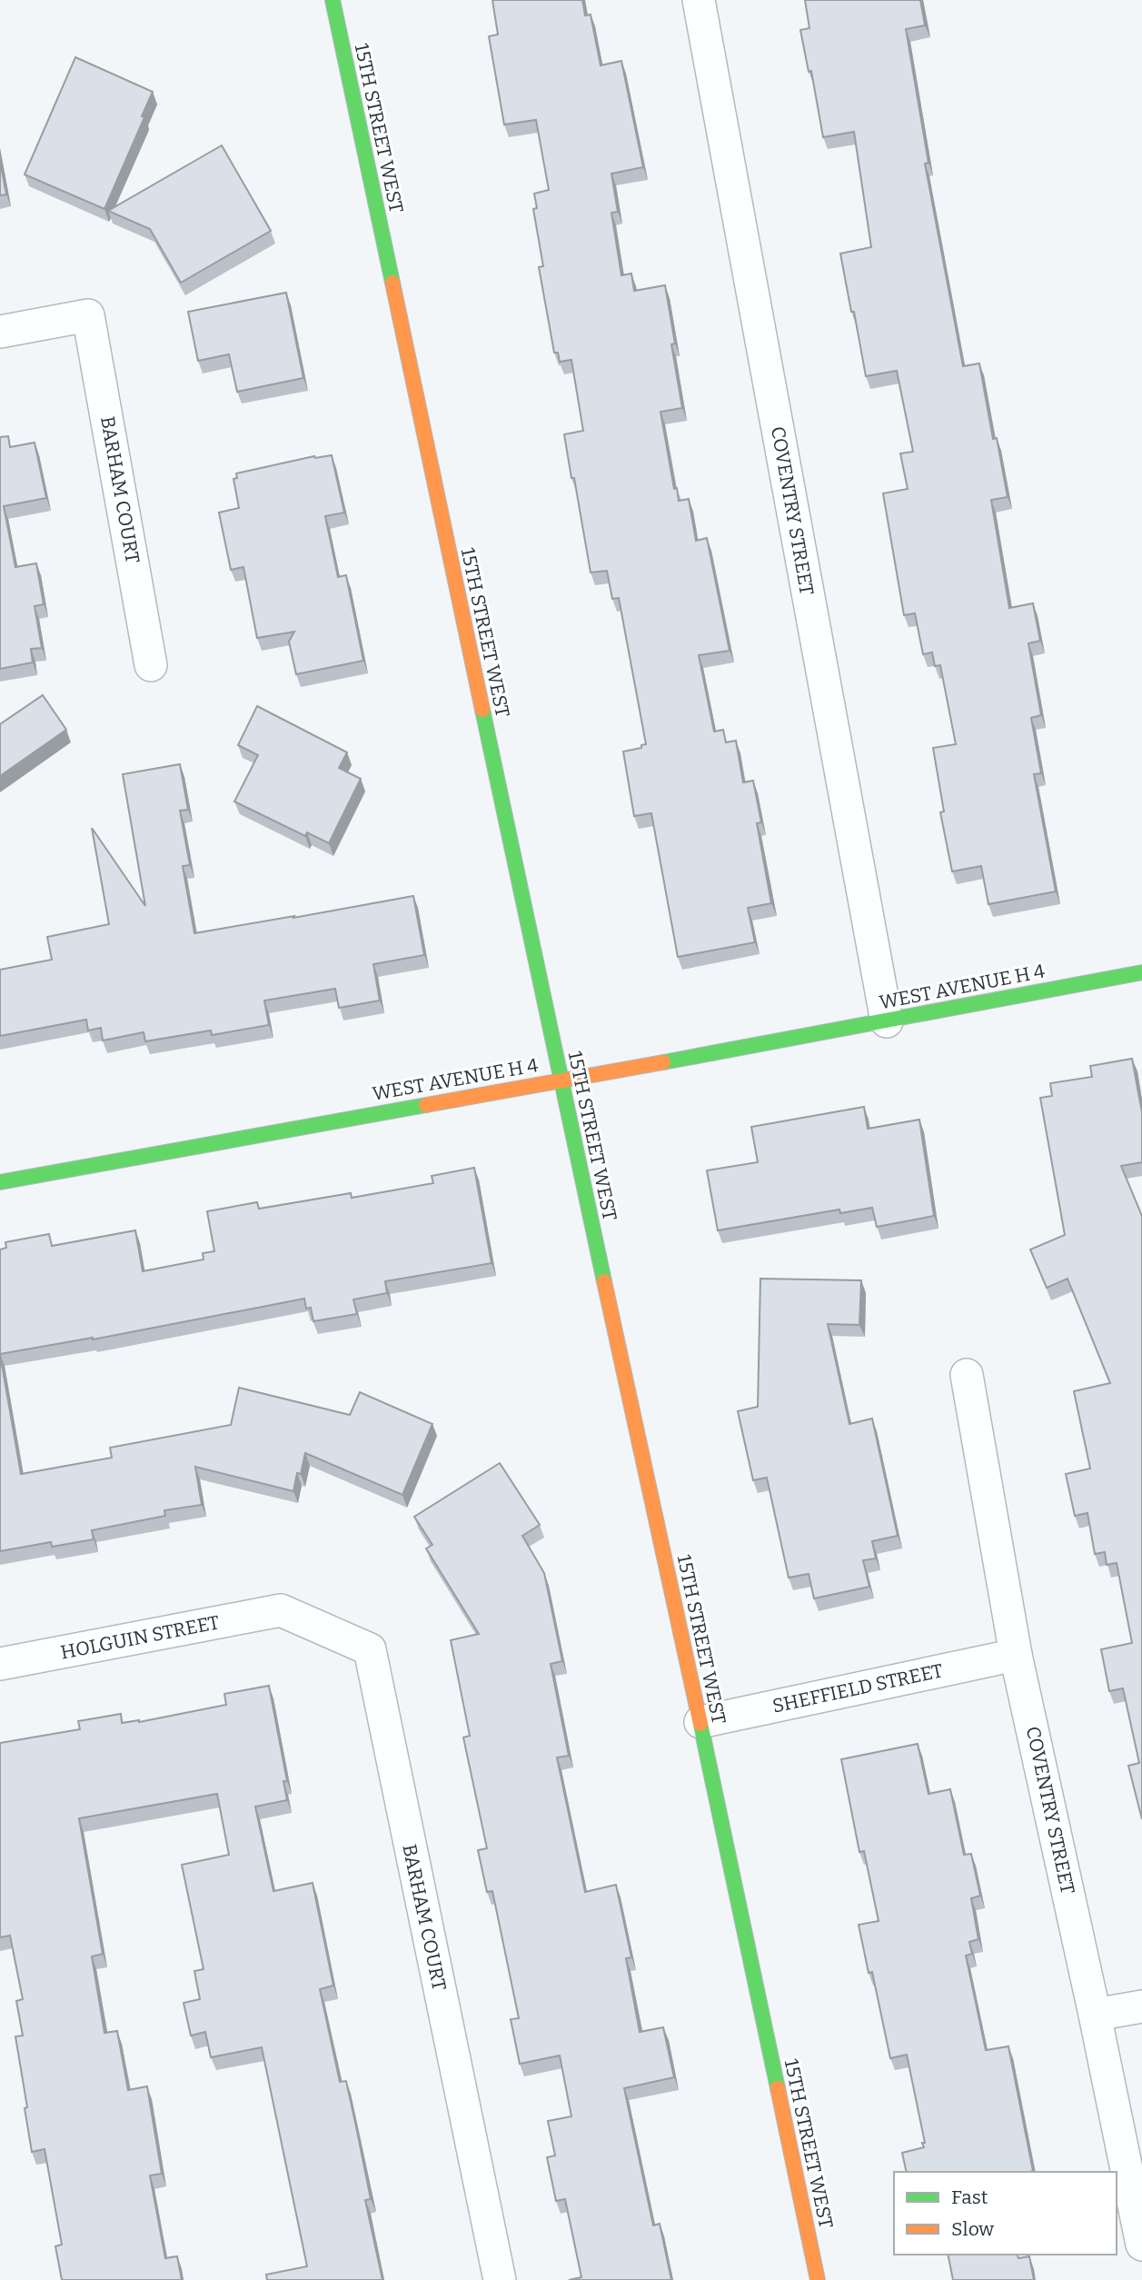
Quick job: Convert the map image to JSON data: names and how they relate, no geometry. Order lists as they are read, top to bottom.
{
  "streets": {
    "street": [
      "15TH STREET WEST",
      "BARHAM COURT",
      "COVENTRY STREET",
      "WEST AVENUE H 4",
      "HOLGUIN STREET",
      "SHEFFIELD STREET"
    ]
  },
  "crossings": [
    ["15TH STREET WEST", "WEST AVENUE H 4"],
    ["15TH STREET WEST", "SHEFFIELD STREET"],
    ["BARHAM COURT", "HOLGUIN STREET"],
    ["COVENTRY STREET", "WEST AVENUE H 4"],
    ["COVENTRY STREET", "SHEFFIELD STREET"]
  ],
  "legend": ["Fast", "Slow"]
}
